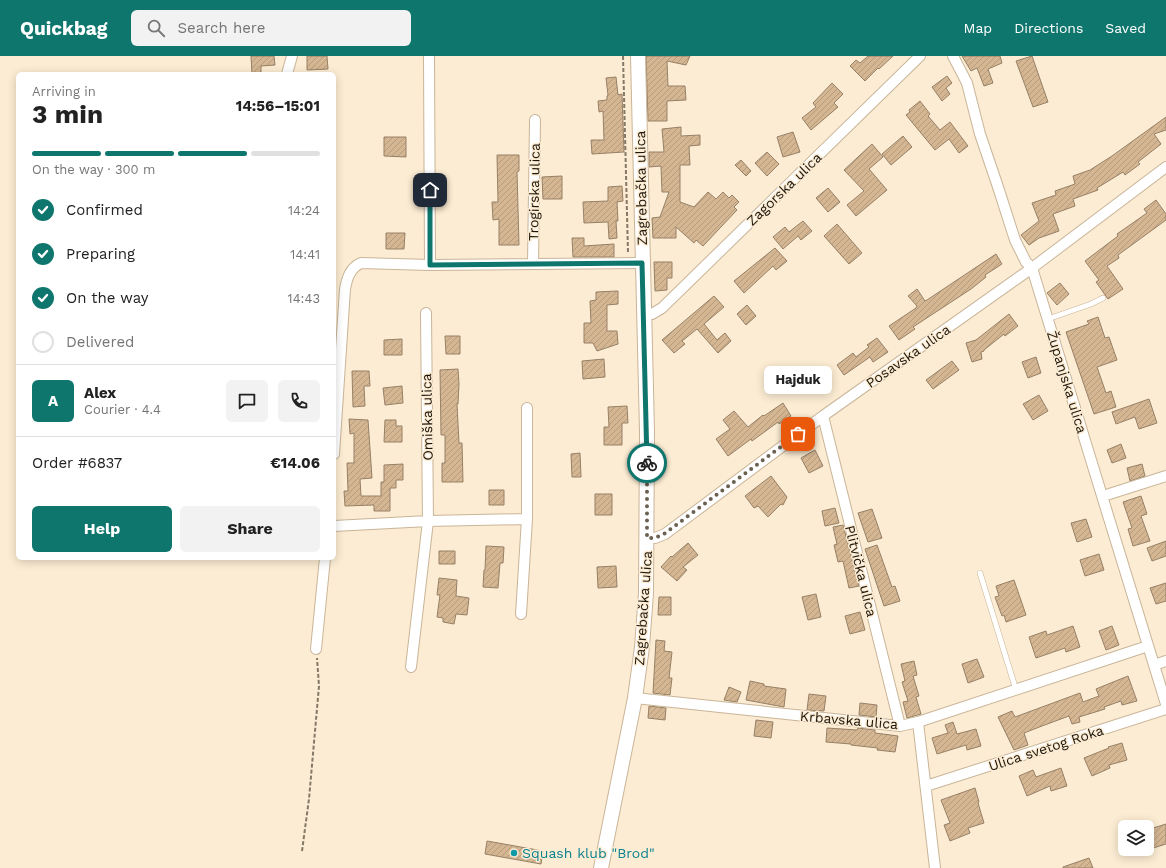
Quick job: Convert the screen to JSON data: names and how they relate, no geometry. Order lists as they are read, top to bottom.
{
  "streets": {
    "main road": ["Zagrebačka ulica"],
    "street": [
      "Zagorska ulica",
      "Trogirska ulica",
      "Posavska ulica",
      "Županjska ulica",
      "Omiška ulica",
      "Plitvička ulica",
      "Krbavska ulica",
      "Ulica svetog Roka"
    ]
  },
  "crossings": [
    ["Zagrebačka ulica", "Zagorska ulica"],
    ["Zagrebačka ulica", "Posavska ulica"],
    ["Zagrebačka ulica", "Krbavska ulica"],
    ["Posavska ulica", "Županjska ulica"],
    ["Posavska ulica", "Plitvička ulica"],
    ["Županjska ulica", "Krbavska ulica"],
    ["Plitvička ulica", "Krbavska ulica"]
  ],
  "places": ["Hajduk", "Squash klub \"Brod\""],
  "page": {
    "header": "Quickbag",
    "search": "Search here",
    "nav": ["Map", "Directions", "Saved"],
    "heading": ["3 min", "Arriving in", "14:56–15:01"],
    "panel": [
      "Alex",
      "Courier · 4.4",
      "Order #6837",
      "€14.06"
    ],
    "bar": "On the way · 300 m",
    "list": [
      ["Confirmed", "14:24"],
      ["Preparing", "14:41"],
      ["On the way", "14:43"],
      "Delivered"
    ],
    "bubble": "Hajduk",
    "round": "A",
    "buttons": ["Help", "Share"]
  }
}
